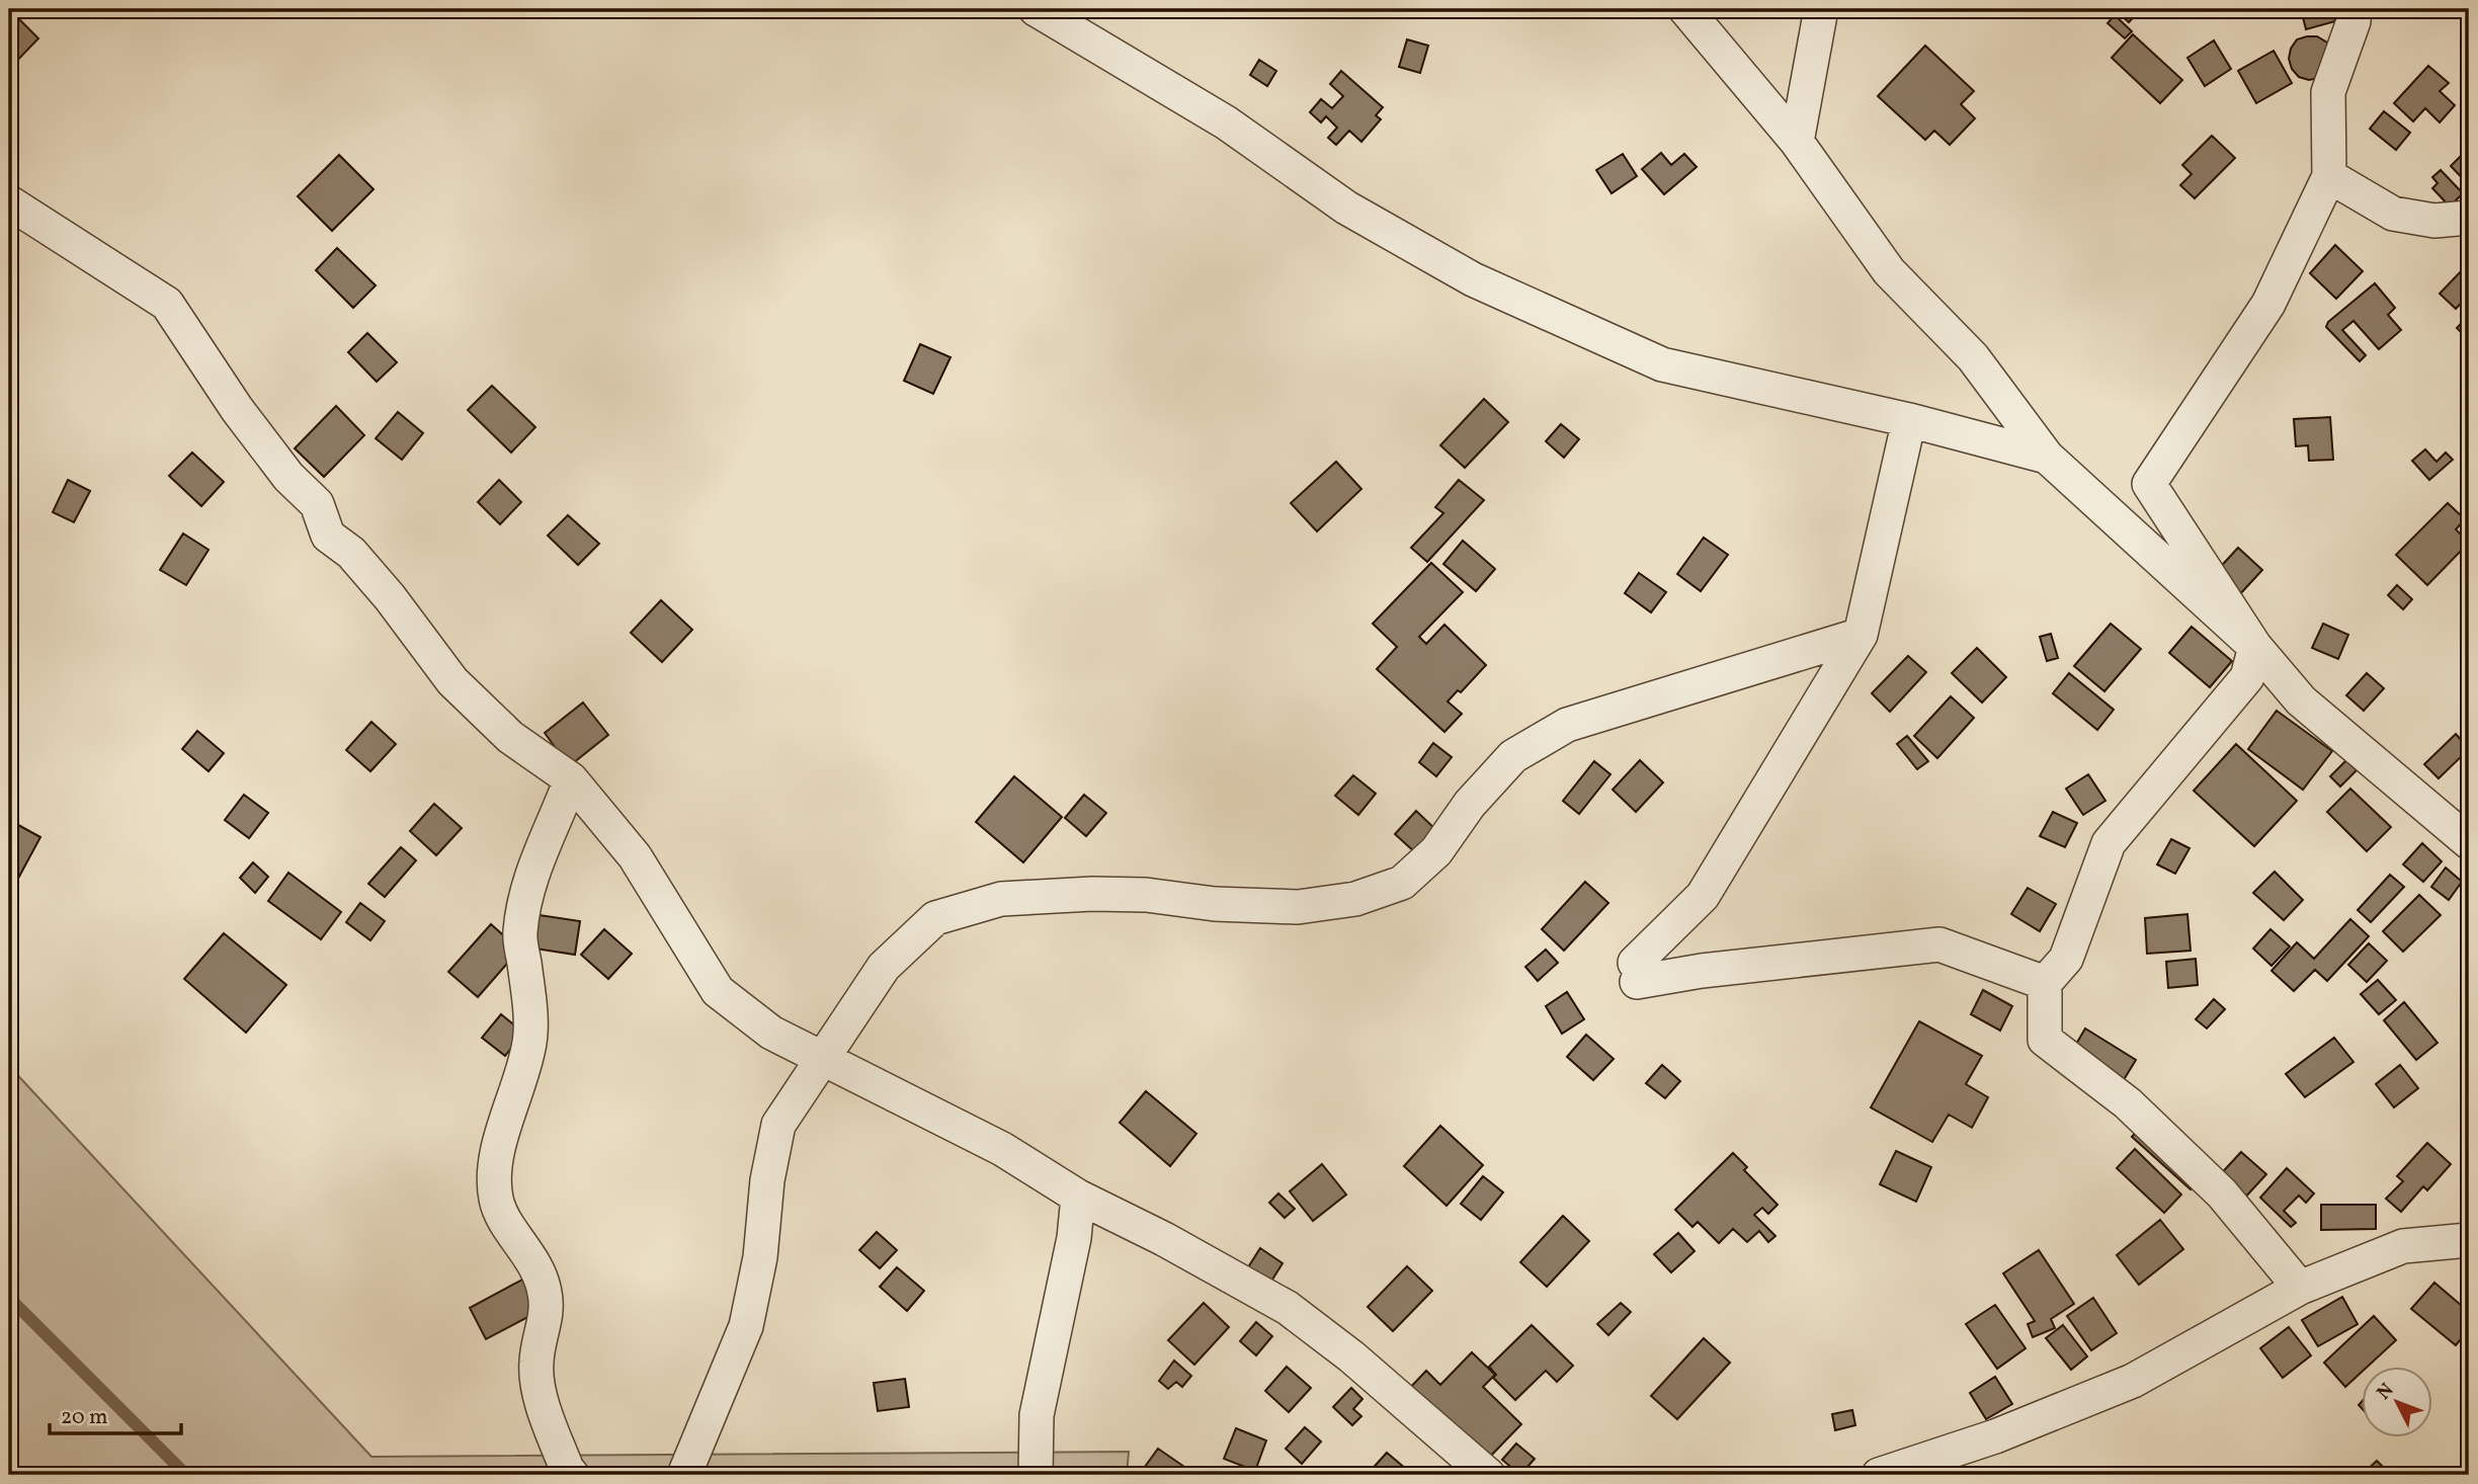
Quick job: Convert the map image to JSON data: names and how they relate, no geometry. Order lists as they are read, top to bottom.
{
  "scale_bar": "20 m",
  "north": "top left"
}
